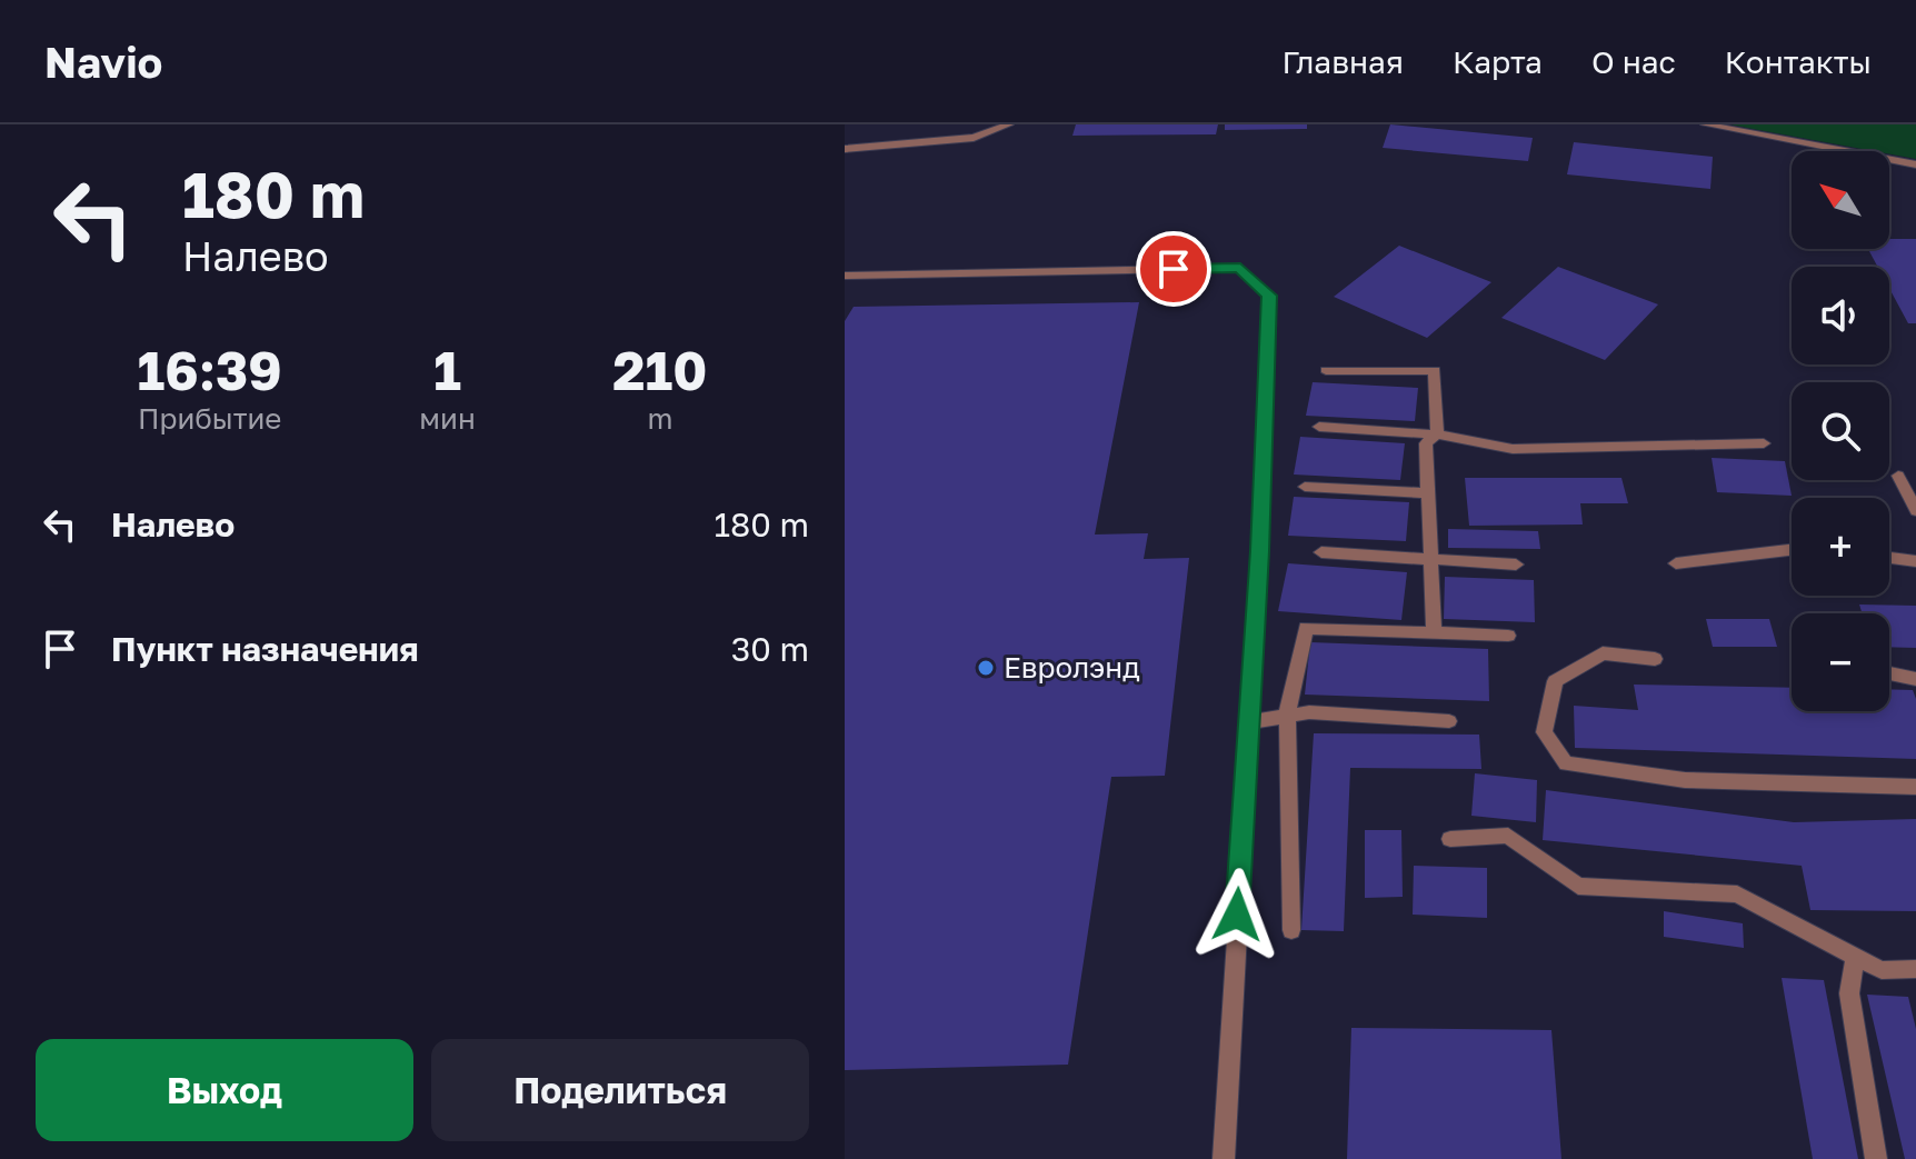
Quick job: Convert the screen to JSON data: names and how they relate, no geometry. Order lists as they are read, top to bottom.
{
  "places": ["Евролэнд"],
  "north": "top left",
  "page": {
    "header": "Navio",
    "nav": [
      "Главная",
      "Карта",
      "О нас",
      "Контакты"
    ],
    "turn": ["180 m", "Налево"],
    "map_buttons": ["+", "−"],
    "eta": [
      "16:39",
      "Прибытие",
      "1",
      "мин",
      "210",
      "m"
    ],
    "list": [
      {
        "name": "Налево",
        "value": "180 m"
      },
      {
        "name": "Пункт назначения",
        "value": "30 m"
      }
    ],
    "buttons": ["Выход", "Поделиться"]
  }
}
